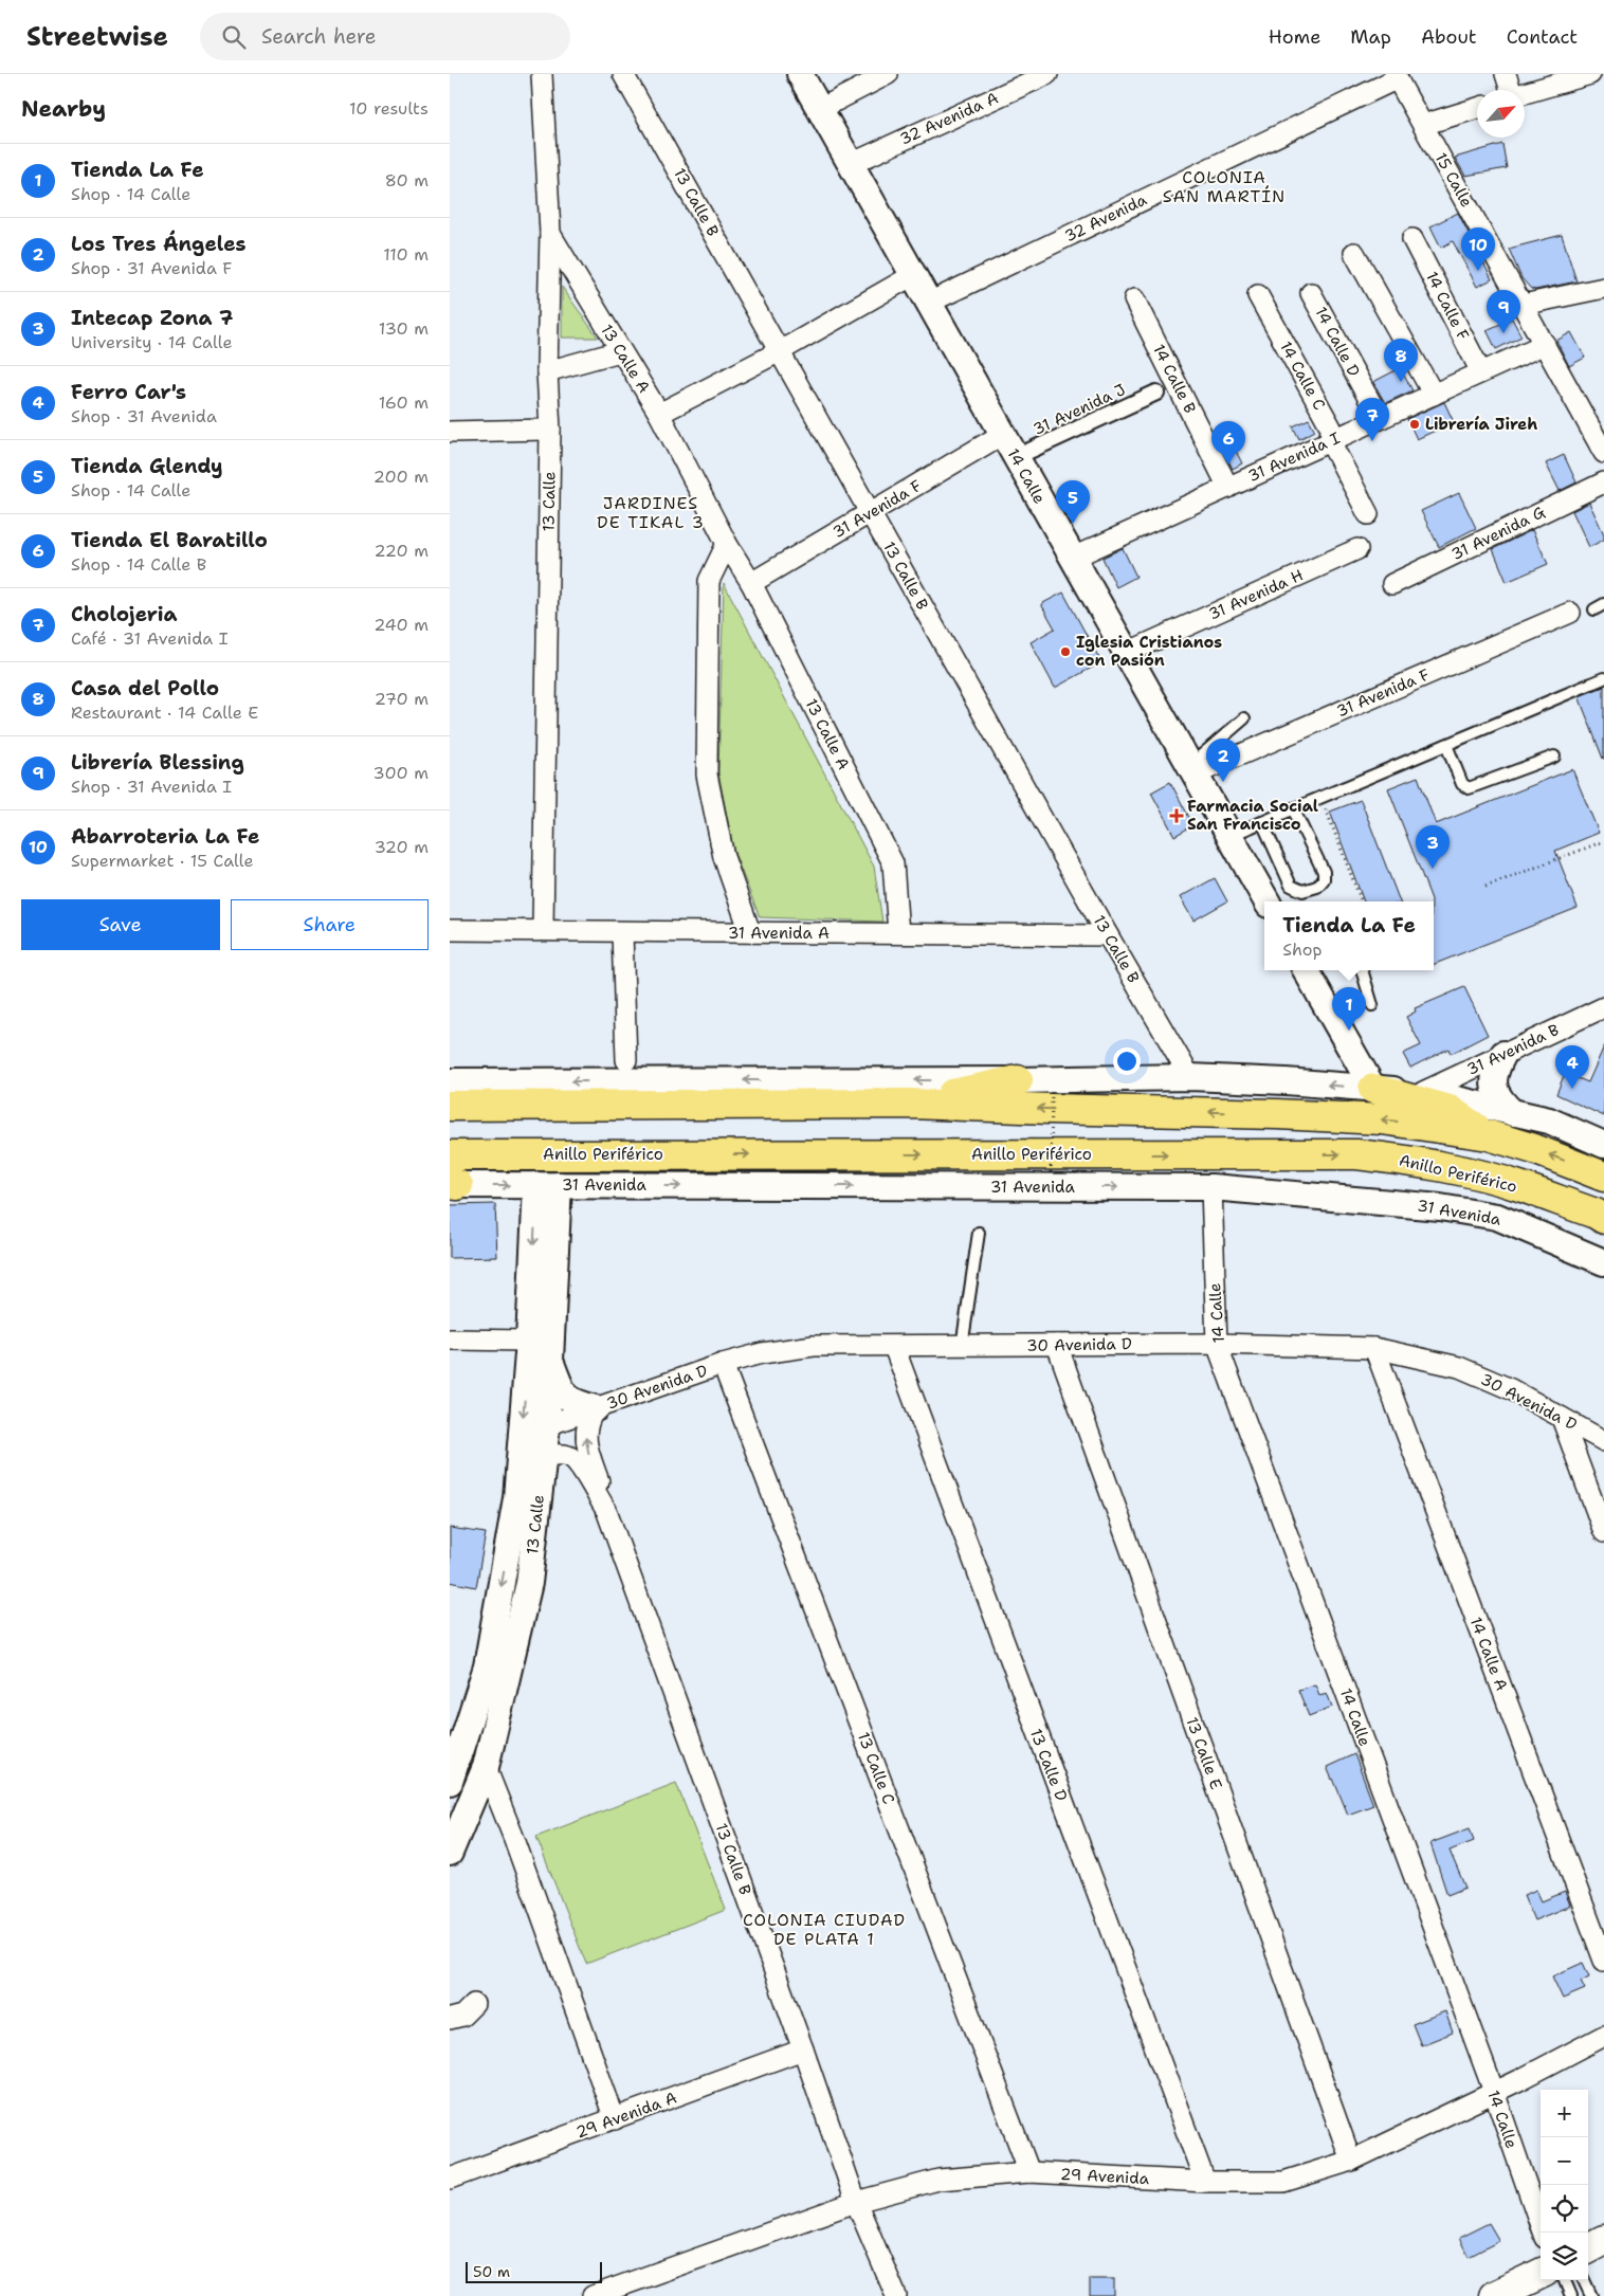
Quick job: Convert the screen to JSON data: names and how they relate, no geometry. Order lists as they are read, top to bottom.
{
  "streets": {
    "highway": ["Anillo Periférico"],
    "street": [
      "32 Avenida A",
      "15 Calle",
      "13 Calle B",
      "32 Avenida",
      "14 Calle F",
      "14 Calle D",
      "13 Calle A",
      "14 Calle C",
      "14 Calle B",
      "31 Avenida J",
      "31 Avenida I",
      "14 Calle",
      "13 Calle",
      "31 Avenida F",
      "31 Avenida G",
      "31 Avenida H",
      "31 Avenida A",
      "31 Avenida B",
      "31 Avenida",
      "30 Avenida D",
      "14 Calle A",
      "13 Calle E",
      "13 Calle D",
      "13 Calle C",
      "29 Avenida A",
      "29 Avenida"
    ]
  },
  "crossings": [
    ["32 Avenida A", "14 Calle"],
    ["15 Calle", "32 Avenida"],
    ["15 Calle", "31 Avenida I"],
    ["13 Calle B", "13 Calle"],
    ["13 Calle B", "31 Avenida F"],
    ["13 Calle B", "31 Avenida A"],
    ["13 Calle B", "30 Avenida D"],
    ["13 Calle B", "29 Avenida A"],
    ["13 Calle B", "29 Avenida"],
    ["32 Avenida", "14 Calle"],
    ["14 Calle F", "31 Avenida I"],
    ["14 Calle D", "31 Avenida I"],
    ["13 Calle A", "13 Calle"],
    ["13 Calle A", "31 Avenida F"],
    ["13 Calle A", "31 Avenida A"],
    ["14 Calle C", "31 Avenida I"],
    ["14 Calle B", "31 Avenida I"],
    ["31 Avenida J", "14 Calle"],
    ["31 Avenida I", "14 Calle"],
    ["14 Calle", "31 Avenida F"],
    ["14 Calle", "31 Avenida H"],
    ["14 Calle", "31 Avenida"],
    ["14 Calle", "30 Avenida D"],
    ["14 Calle", "29 Avenida"],
    ["13 Calle", "31 Avenida A"],
    ["13 Calle", "31 Avenida"],
    ["13 Calle", "30 Avenida D"],
    ["30 Avenida D", "14 Calle A"],
    ["30 Avenida D", "13 Calle E"],
    ["30 Avenida D", "13 Calle D"],
    ["30 Avenida D", "13 Calle C"],
    ["13 Calle E", "29 Avenida"],
    ["13 Calle D", "29 Avenida"],
    ["13 Calle C", "29 Avenida"]
  ],
  "districts": ["COLONIA SAN MARTÍN", "JARDINES DE TIKAL 3", "COLONIA CIUDAD DE PLATA 1"],
  "places": {
    "other": ["Librería Jireh", "Iglesia Cristianos con Pasión"],
    "health": ["Farmacia Social San Francisco"]
  },
  "scale_bar": "50 m",
  "north": "top right",
  "page": {
    "header": "Streetwise",
    "search": "Search here",
    "nav": [
      "Home",
      "Map",
      "About",
      "Contact"
    ],
    "heading": ["Nearby", "10 results"],
    "list": [
      {
        "mark": "1",
        "name": "Tienda La Fe",
        "note": "Shop · 14 Calle",
        "value": "80 m"
      },
      {
        "mark": "2",
        "name": "Los Tres Ángeles",
        "note": "Shop · 31 Avenida F",
        "value": "110 m"
      },
      {
        "mark": "3",
        "name": "Intecap Zona 7",
        "note": "University · 14 Calle",
        "value": "130 m"
      },
      {
        "mark": "4",
        "name": "Ferro Car's",
        "note": "Shop · 31 Avenida",
        "value": "160 m"
      },
      {
        "mark": "5",
        "name": "Tienda Glendy",
        "note": "Shop · 14 Calle",
        "value": "200 m"
      },
      {
        "mark": "6",
        "name": "Tienda El Baratillo",
        "note": "Shop · 14 Calle B",
        "value": "220 m"
      },
      {
        "mark": "7",
        "name": "Cholojeria",
        "note": "Café · 31 Avenida I",
        "value": "240 m"
      },
      {
        "mark": "8",
        "name": "Casa del Pollo",
        "note": "Restaurant · 14 Calle E",
        "value": "270 m"
      },
      {
        "mark": "9",
        "name": "Librería Blessing",
        "note": "Shop · 31 Avenida I",
        "value": "300 m"
      },
      {
        "mark": "10",
        "name": "Abarroteria La Fe",
        "note": "Supermarket · 15 Calle",
        "value": "320 m"
      }
    ],
    "pins": [
      "10",
      "9",
      "8",
      "7",
      "6",
      "5",
      "2",
      "3",
      "1",
      "4"
    ],
    "buttons": ["Save", "Share"],
    "popup": ["Tienda La Fe", "Shop"],
    "map_buttons": ["+", "−"],
    "scale": "50 m"
  }
}
